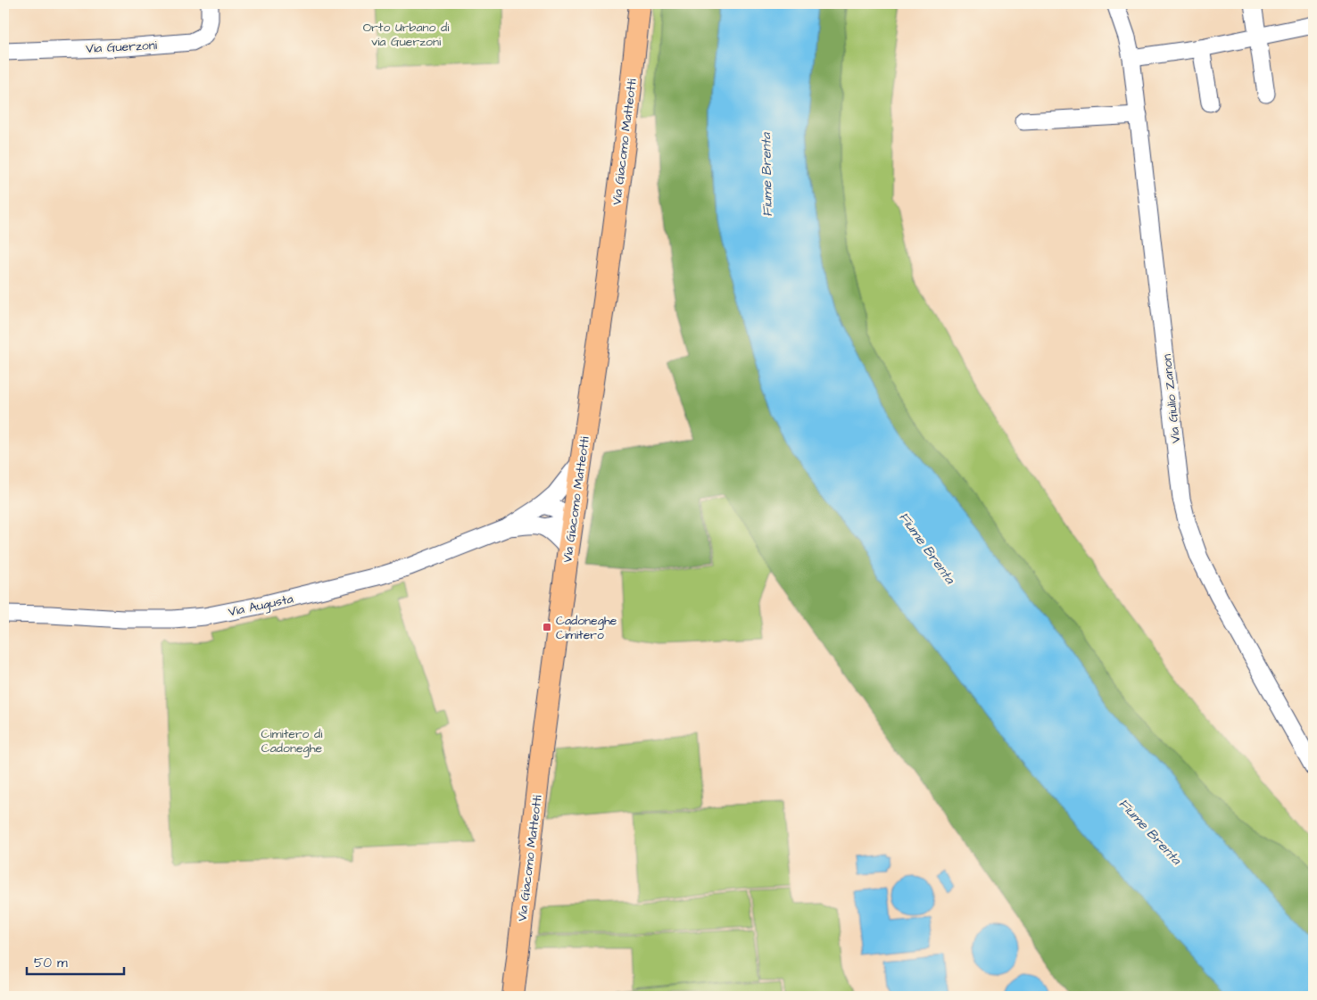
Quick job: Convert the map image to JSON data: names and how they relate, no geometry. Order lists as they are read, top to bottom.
{
  "streets": {
    "main road": ["Via Giacomo Matteotti"],
    "street": ["Via Guerzoni", "Via Giulio Zanon", "Via Augusta"]
  },
  "crossings": [
    ["Via Giacomo Matteotti", "Via Augusta"]
  ],
  "water": ["Fiume Brenta"],
  "parks": ["Orto Urbano di via Guerzoni", "Cimitero di Cadoneghe"],
  "places": {
    "transit": ["Cadoneghe Cimitero"]
  },
  "scale_bar": "50 m"
}
